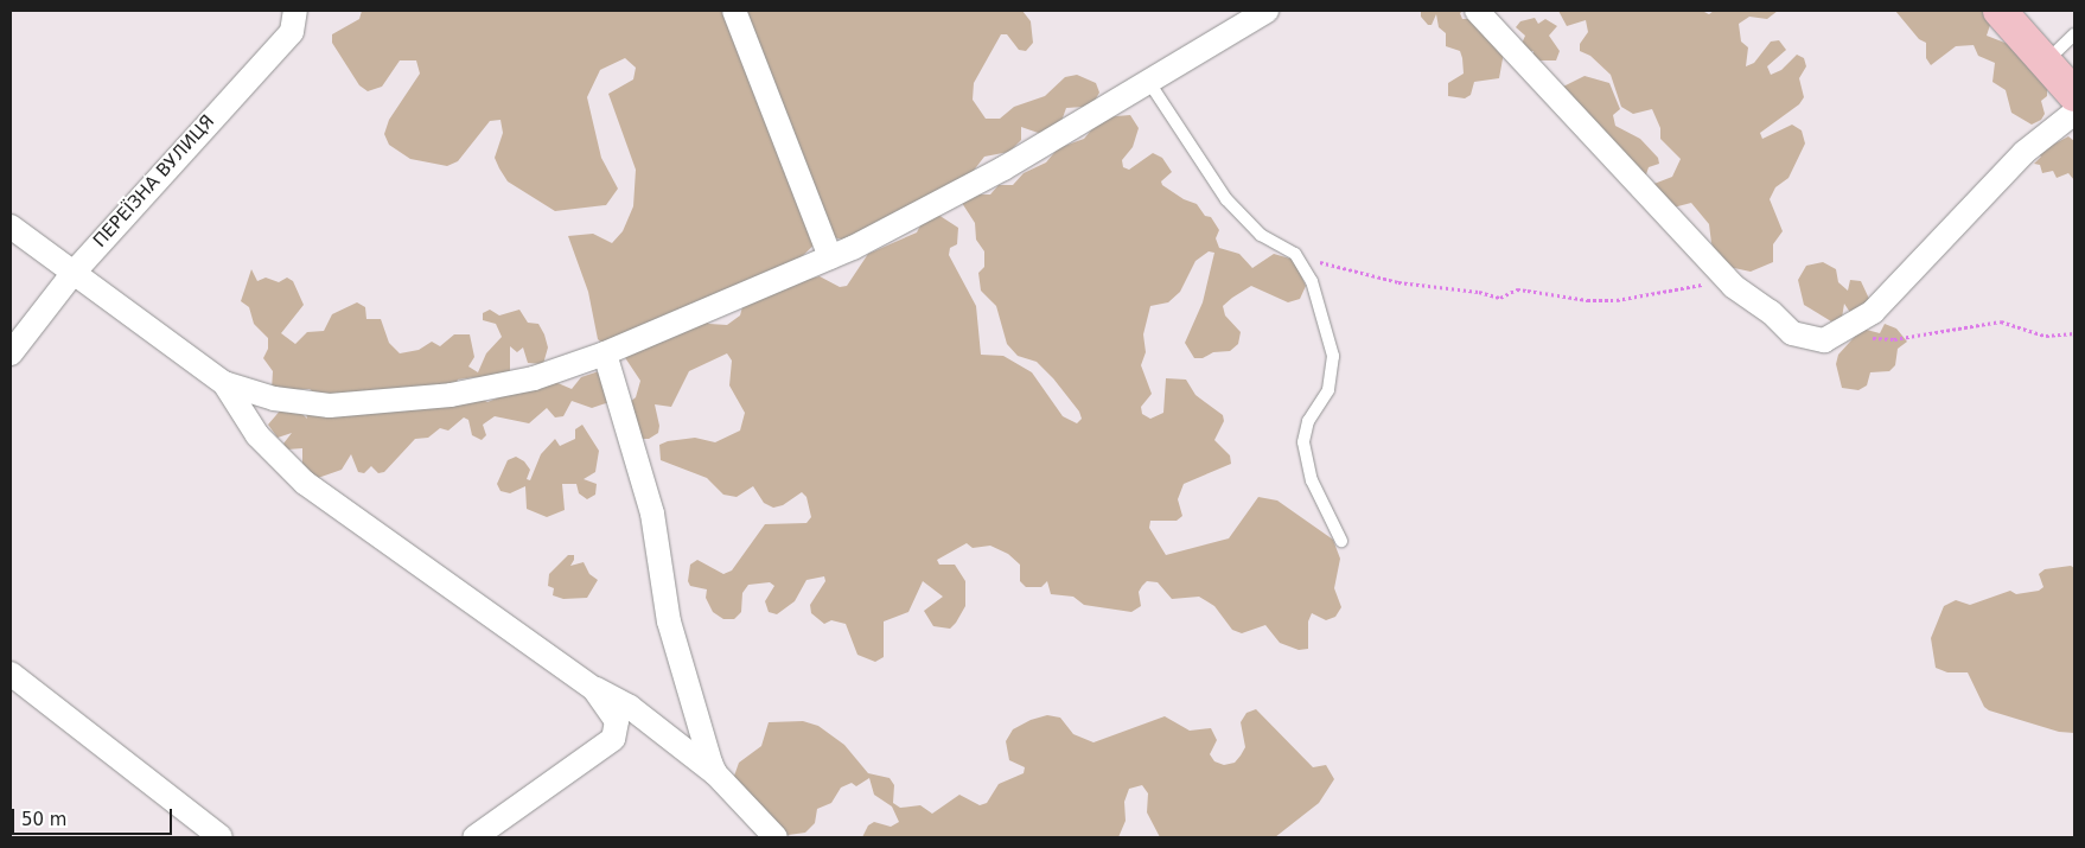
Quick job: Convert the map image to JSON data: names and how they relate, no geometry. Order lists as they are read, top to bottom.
{
  "streets": {
    "street": ["ПЕРЕЇЗНА ВУЛИЦЯ"]
  },
  "scale_bar": "50 m"
}
